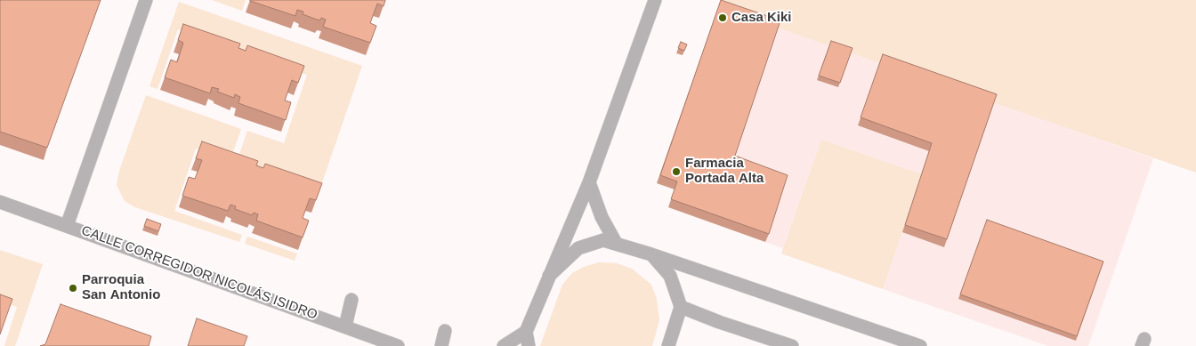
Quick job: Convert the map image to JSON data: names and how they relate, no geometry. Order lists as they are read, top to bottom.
{
  "streets": {
    "street": ["CALLE CORREGIDOR NICOLÁS ISIDRO"]
  },
  "places": ["Casa Kiki", "Farmacia Portada Alta", "Parroquia San Antonio"]
}
